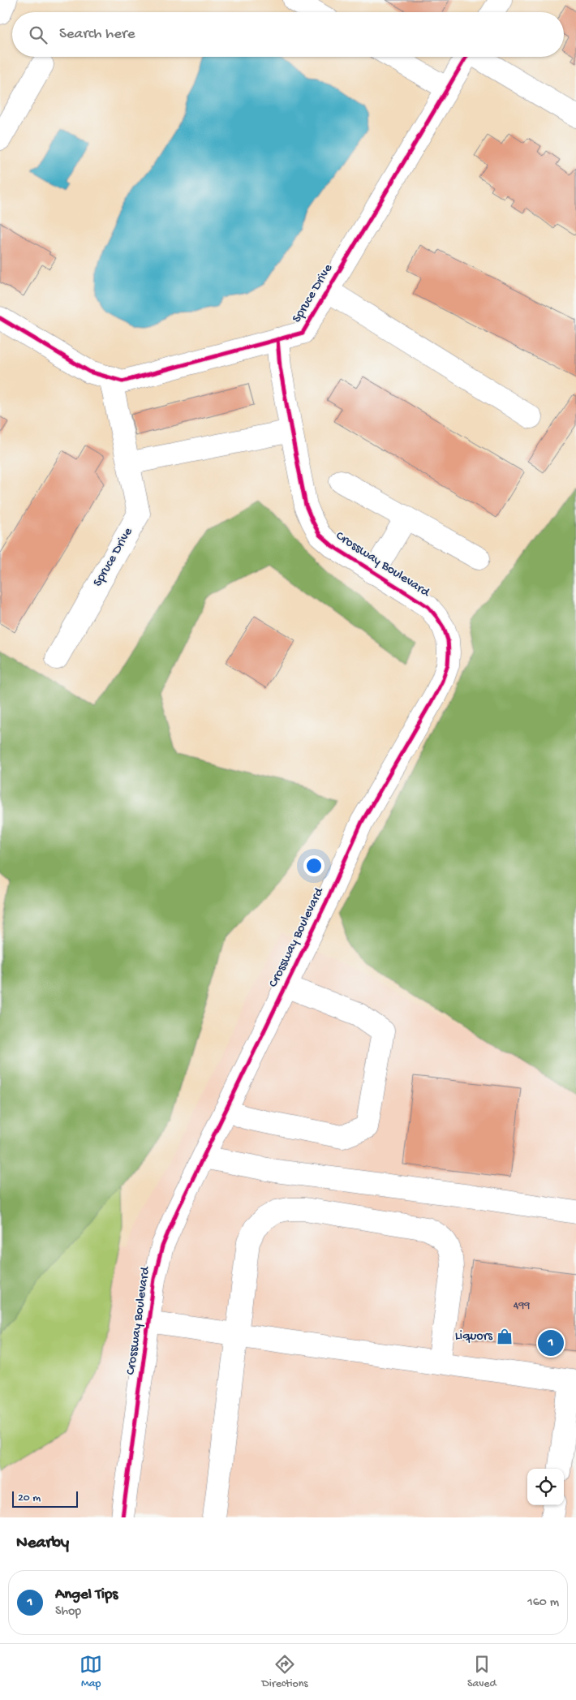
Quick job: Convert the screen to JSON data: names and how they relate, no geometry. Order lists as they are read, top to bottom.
{
  "streets": {
    "street": ["Spruce Drive", "Crossway Boulevard"]
  },
  "crossings": [
    ["Spruce Drive", "Crossway Boulevard"]
  ],
  "places": {
    "shop": ["Liquors"]
  },
  "house_numbers": ["499"],
  "scale_bar": "20 m",
  "page": {
    "search": "Search here",
    "pins": "1",
    "scale": "20 m",
    "heading": "Nearby",
    "list": [
      {
        "mark": "1",
        "name": "Angel Tips",
        "note": "Shop",
        "value": "160 m"
      }
    ],
    "nav": ["Map", "Directions", "Saved"]
  }
}
